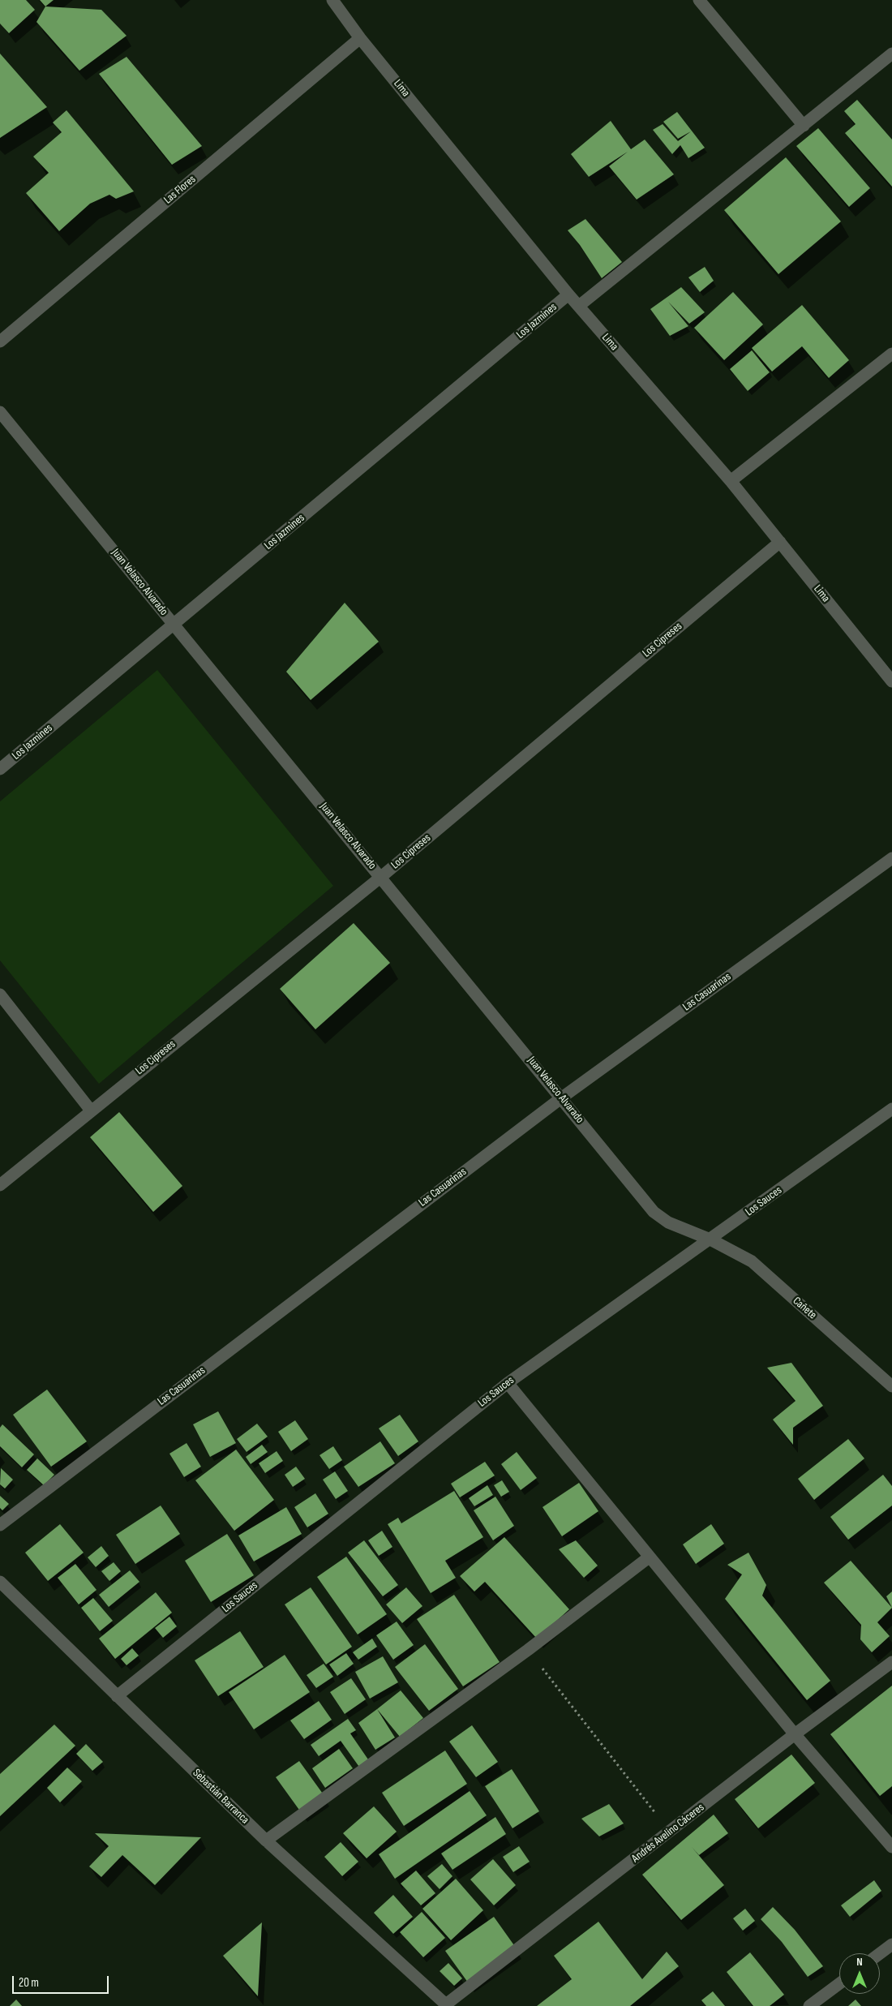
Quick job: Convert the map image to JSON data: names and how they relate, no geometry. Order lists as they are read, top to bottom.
{
  "streets": {
    "street": [
      "Lima",
      "Las Flores",
      "Los Jazmines",
      "Juan Velasco Alvarado",
      "Los Cipreses",
      "Las Casuarinas",
      "Los Sauces",
      "Cañete",
      "Sebastián Barranca",
      "Andrés Avelino Cáceres"
    ]
  },
  "crossings": [
    ["Lima", "Las Flores"],
    ["Lima", "Los Jazmines"],
    ["Lima", "Los Cipreses"],
    ["Los Jazmines", "Juan Velasco Alvarado"],
    ["Juan Velasco Alvarado", "Los Cipreses"],
    ["Juan Velasco Alvarado", "Las Casuarinas"],
    ["Juan Velasco Alvarado", "Los Sauces"],
    ["Juan Velasco Alvarado", "Cañete"],
    ["Los Sauces", "Cañete"],
    ["Los Sauces", "Sebastián Barranca"],
    ["Sebastián Barranca", "Andrés Avelino Cáceres"]
  ],
  "scale_bar": "20 m",
  "north": "top"
}
